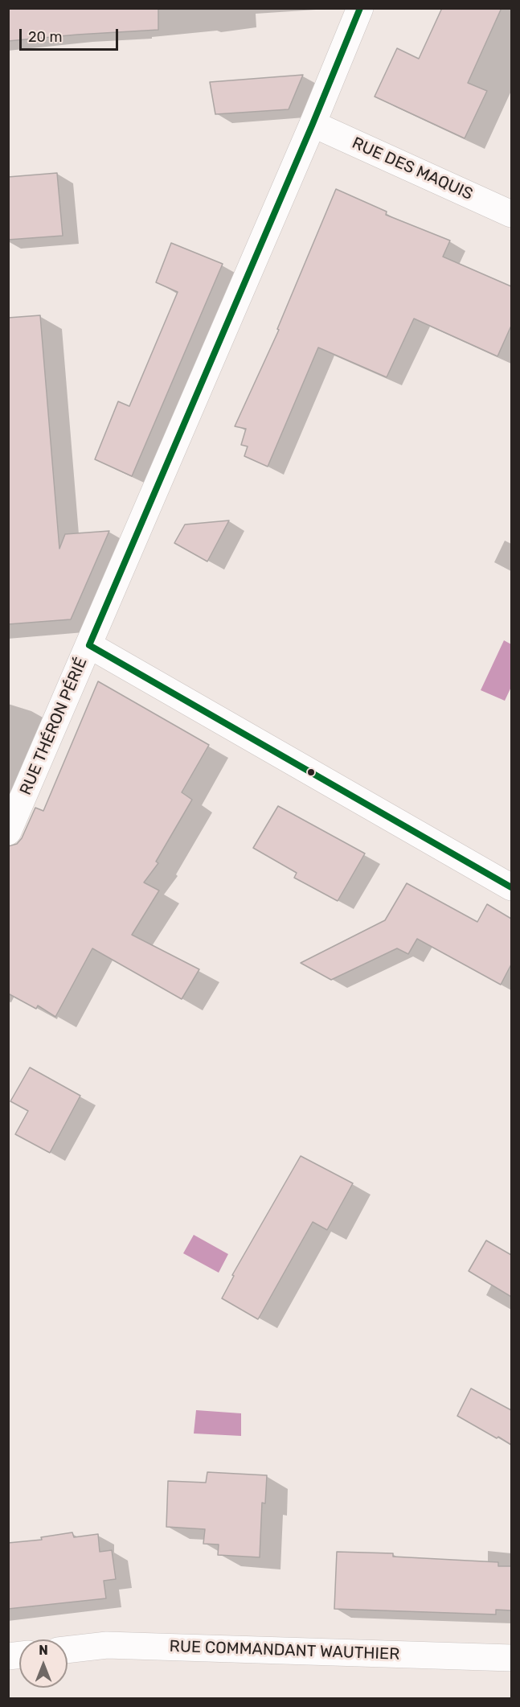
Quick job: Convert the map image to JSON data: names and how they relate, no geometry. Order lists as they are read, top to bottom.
{
  "streets": {
    "street": ["RUE DES MAQUIS", "RUE THÉRON PÉRIÉ", "RUE COMMANDANT WAUTHIER"]
  },
  "crossings": [
    ["RUE DES MAQUIS", "RUE THÉRON PÉRIÉ"]
  ],
  "scale_bar": "20 m",
  "north": "top"
}
